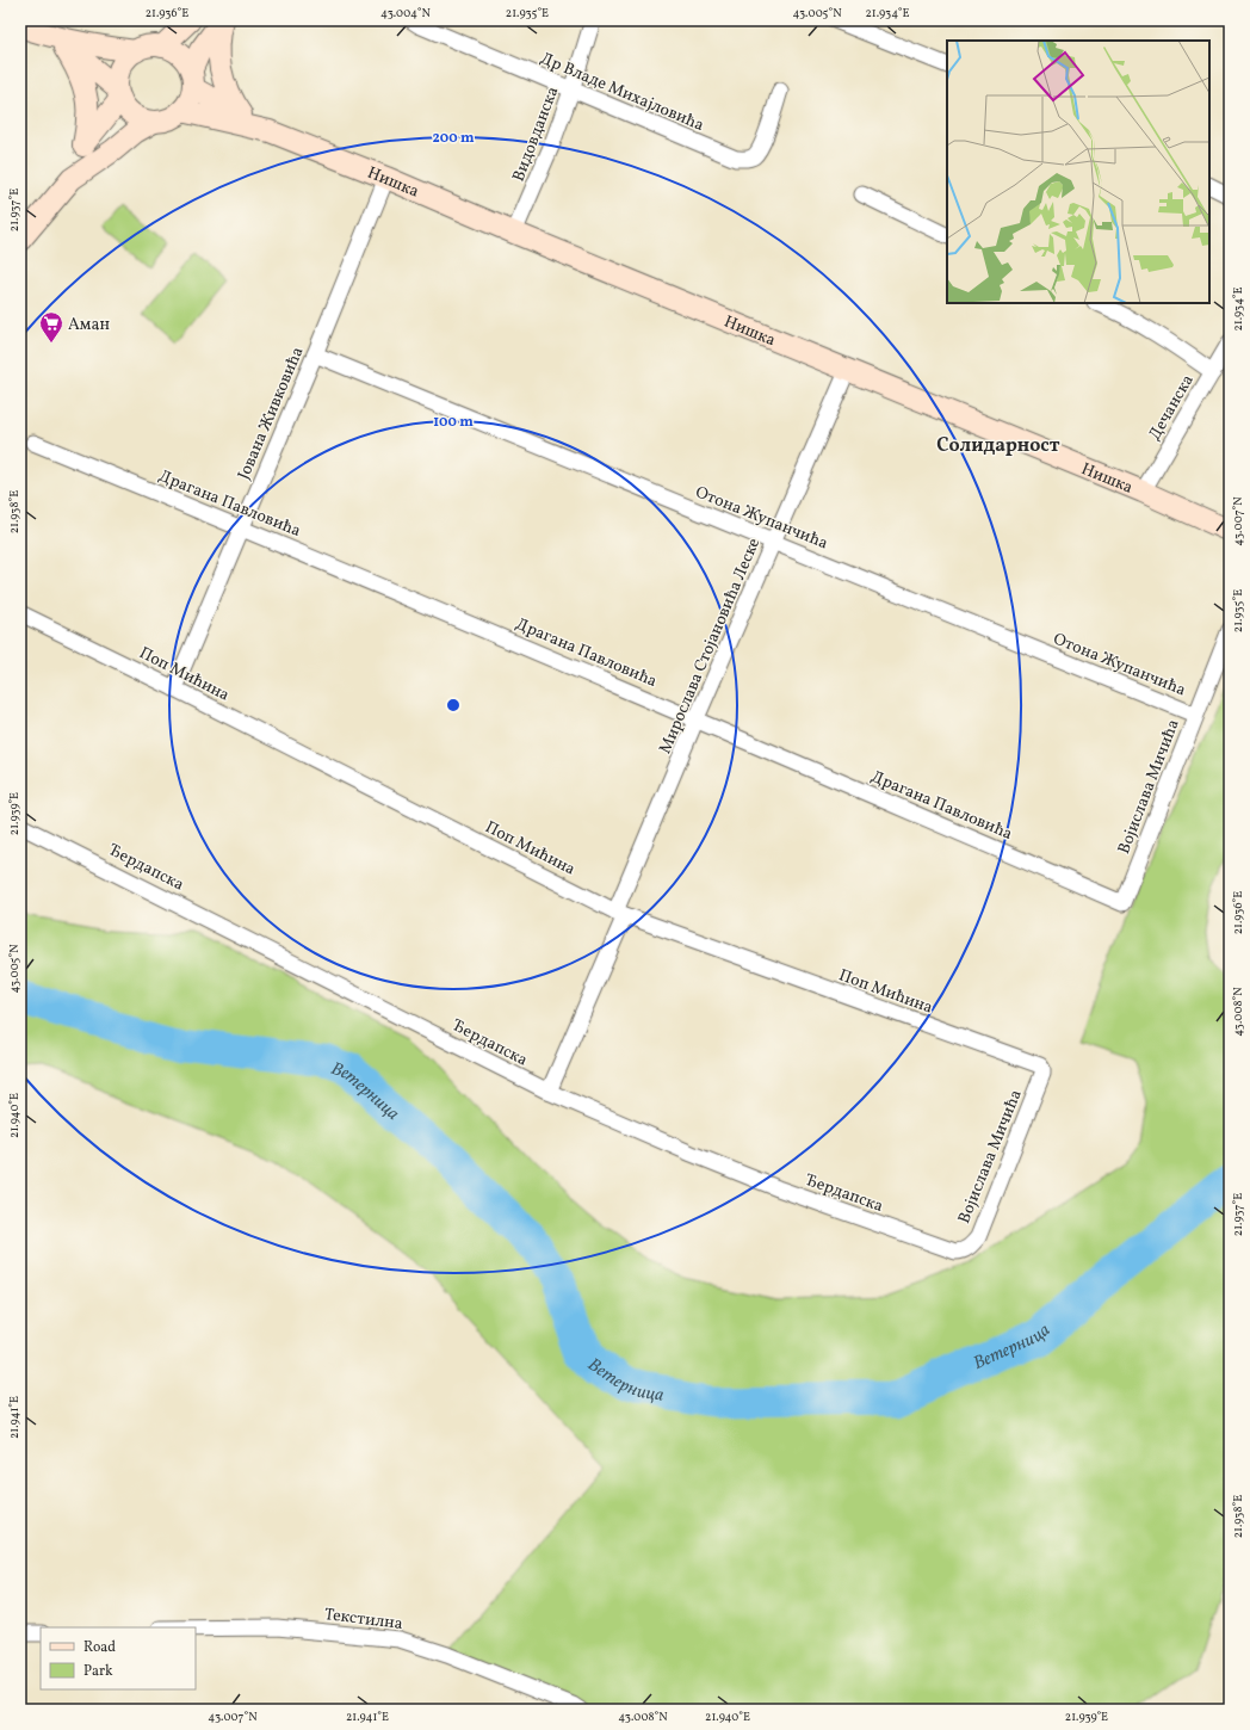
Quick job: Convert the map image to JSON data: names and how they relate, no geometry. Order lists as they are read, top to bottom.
{
  "streets": {
    "main road": ["Нишка"],
    "street": [
      "Др Владе Михајловића",
      "Видовданска",
      "Дечанска",
      "Јована Живковића",
      "Драгана Павловића",
      "Отона Жупанчића",
      "Мирослава Стојановића Леске",
      "Поп Мићина",
      "Војислава Мичића",
      "Ђердапска",
      "Текстилна"
    ]
  },
  "crossings": [
    ["Др Владе Михајловића", "Видовданска"],
    ["Видовданска", "Нишка"],
    ["Нишка", "Дечанска"],
    ["Нишка", "Јована Живковића"],
    ["Нишка", "Мирослава Стојановића Леске"],
    ["Јована Живковића", "Драгана Павловића"],
    ["Јована Живковића", "Отона Жупанчића"],
    ["Јована Живковића", "Поп Мићина"],
    ["Драгана Павловића", "Мирослава Стојановића Леске"],
    ["Драгана Павловића", "Војислава Мичића"],
    ["Отона Жупанчића", "Мирослава Стојановића Леске"],
    ["Отона Жупанчића", "Војислава Мичића"],
    ["Мирослава Стојановића Леске", "Поп Мићина"],
    ["Мирослава Стојановића Леске", "Ђердапска"],
    ["Поп Мићина", "Војислава Мичића"],
    ["Војислава Мичића", "Ђердапска"]
  ],
  "districts": ["Солидарност"],
  "water": ["Ветерница"],
  "places": {
    "supermarket": ["Аман"]
  },
  "legend": ["Road", "Park"],
  "coordinates": [
    "21.936°E",
    "43.004°N",
    "21.935°E",
    "43.005°N",
    "21.934°E",
    "21.937°E",
    "21.938°E",
    "43.007°N",
    "21.939°E",
    "43.008°N",
    "21.940°E",
    "21.941°E"
  ],
  "rings": ["200 m", "100 m"]
}
